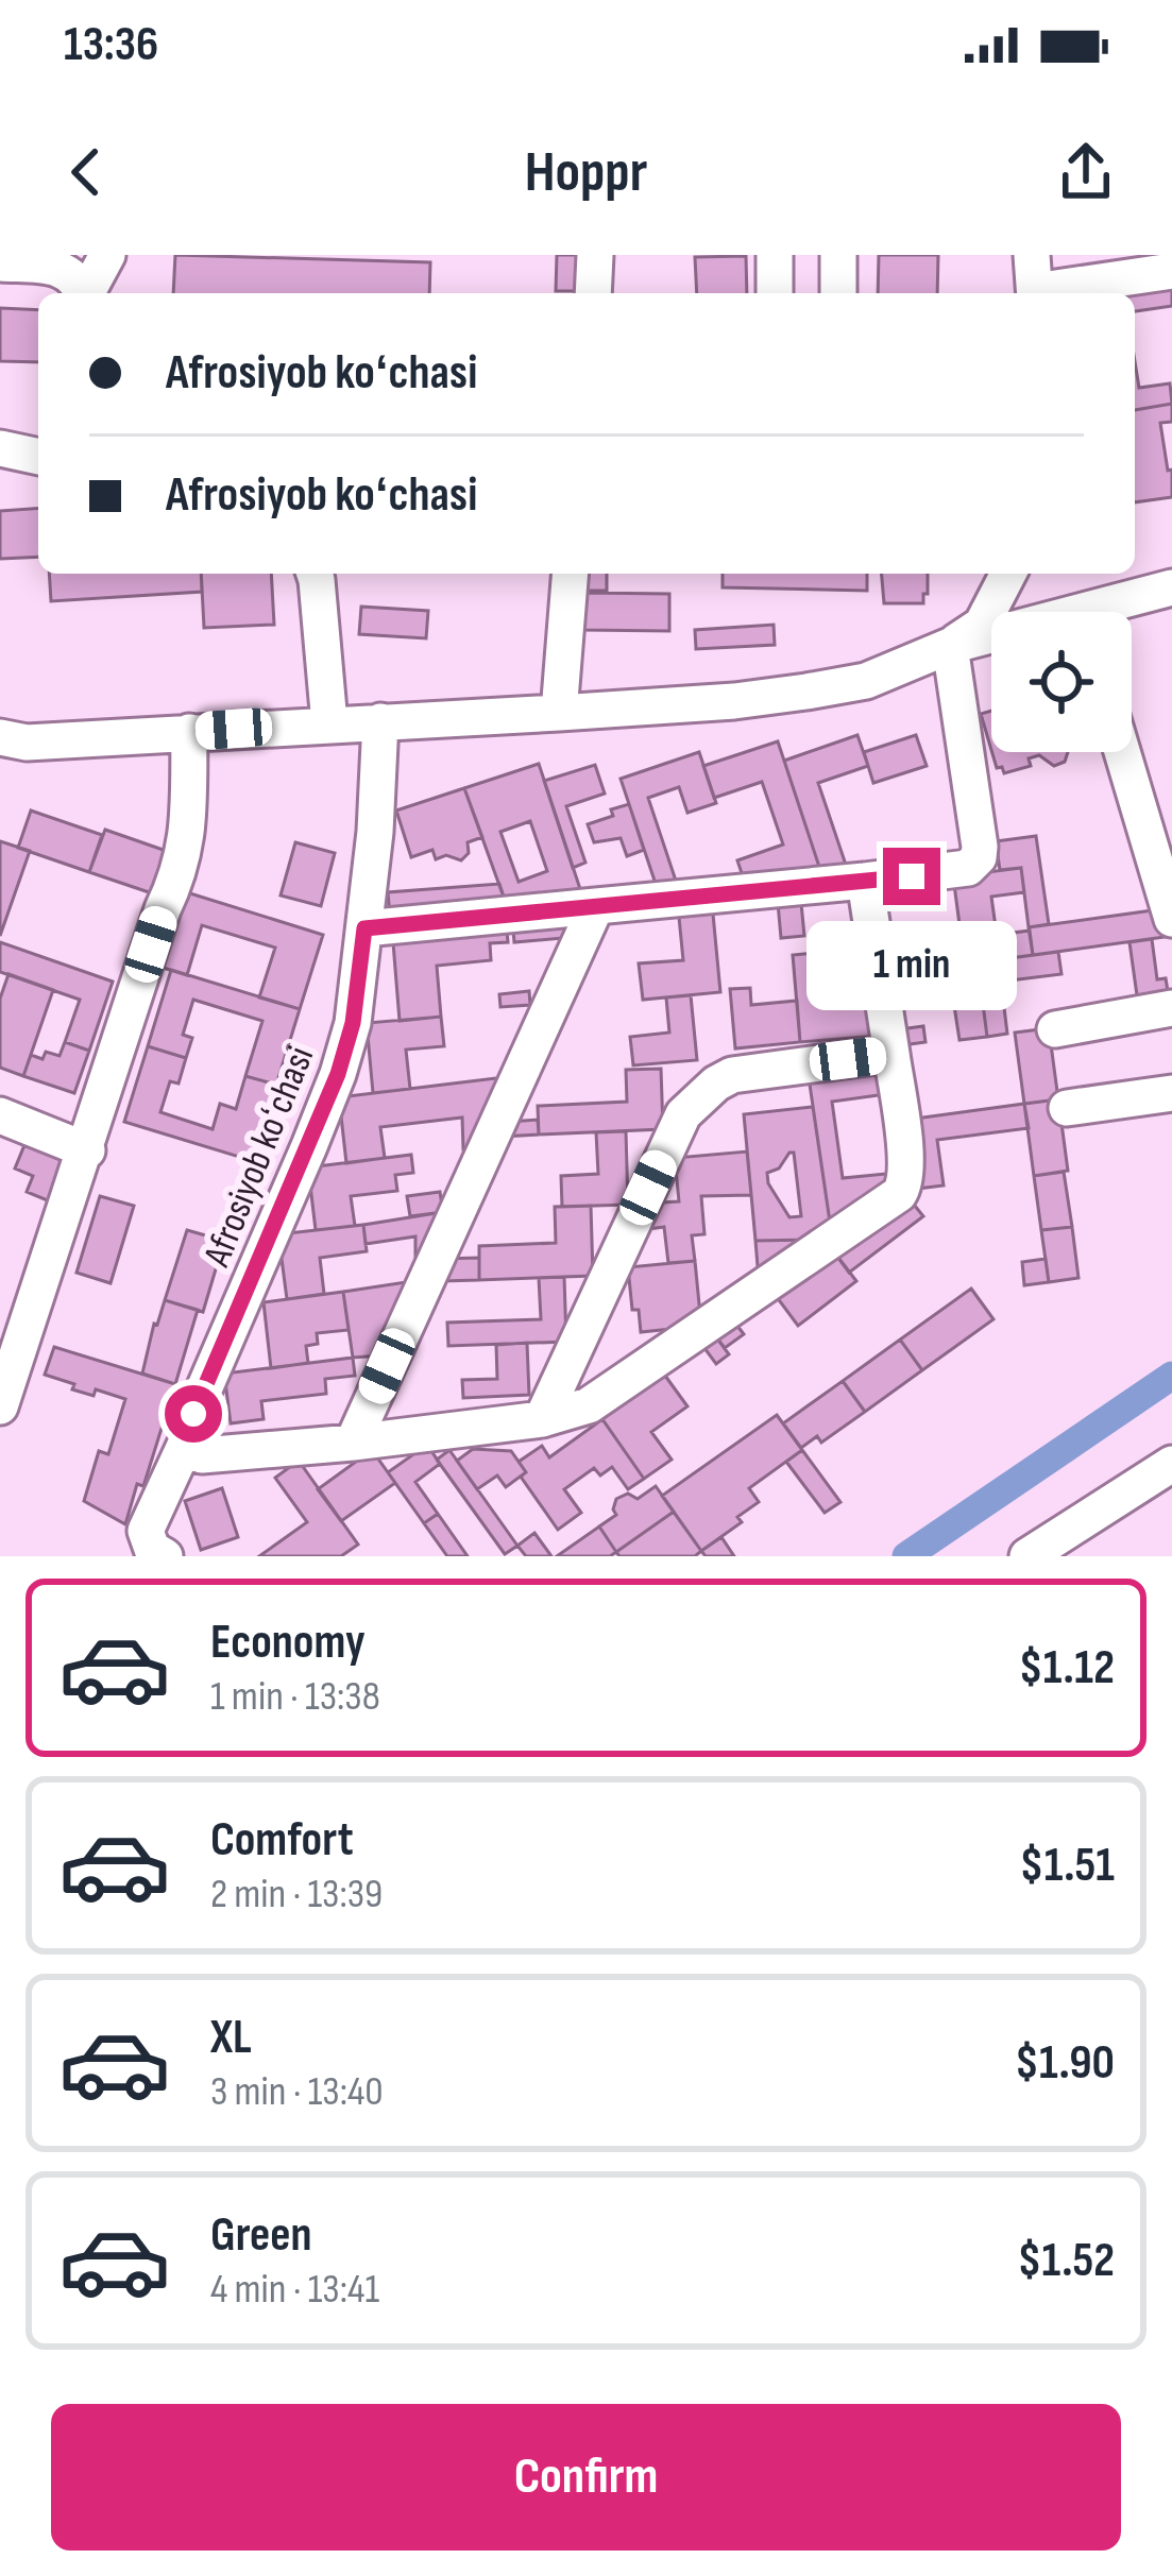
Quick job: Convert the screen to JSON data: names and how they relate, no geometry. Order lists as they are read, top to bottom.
{
  "streets": {
    "street": ["Afrosiyob koʻchasi"]
  },
  "page": {
    "status": "13:36",
    "header": "Hoppr",
    "banner": ["Afrosiyob koʻchasi", "Afrosiyob koʻchasi"],
    "bubble": "1 min",
    "list": [
      {
        "name": "Economy",
        "note": "1 min · 13:38",
        "value": "$1.12"
      },
      {
        "name": "Comfort",
        "note": "2 min · 13:39",
        "value": "$1.51"
      },
      {
        "name": "XL",
        "note": "3 min · 13:40",
        "value": "$1.90"
      },
      {
        "name": "Green",
        "note": "4 min · 13:41",
        "value": "$1.52"
      }
    ],
    "buttons": "Confirm"
  }
}
